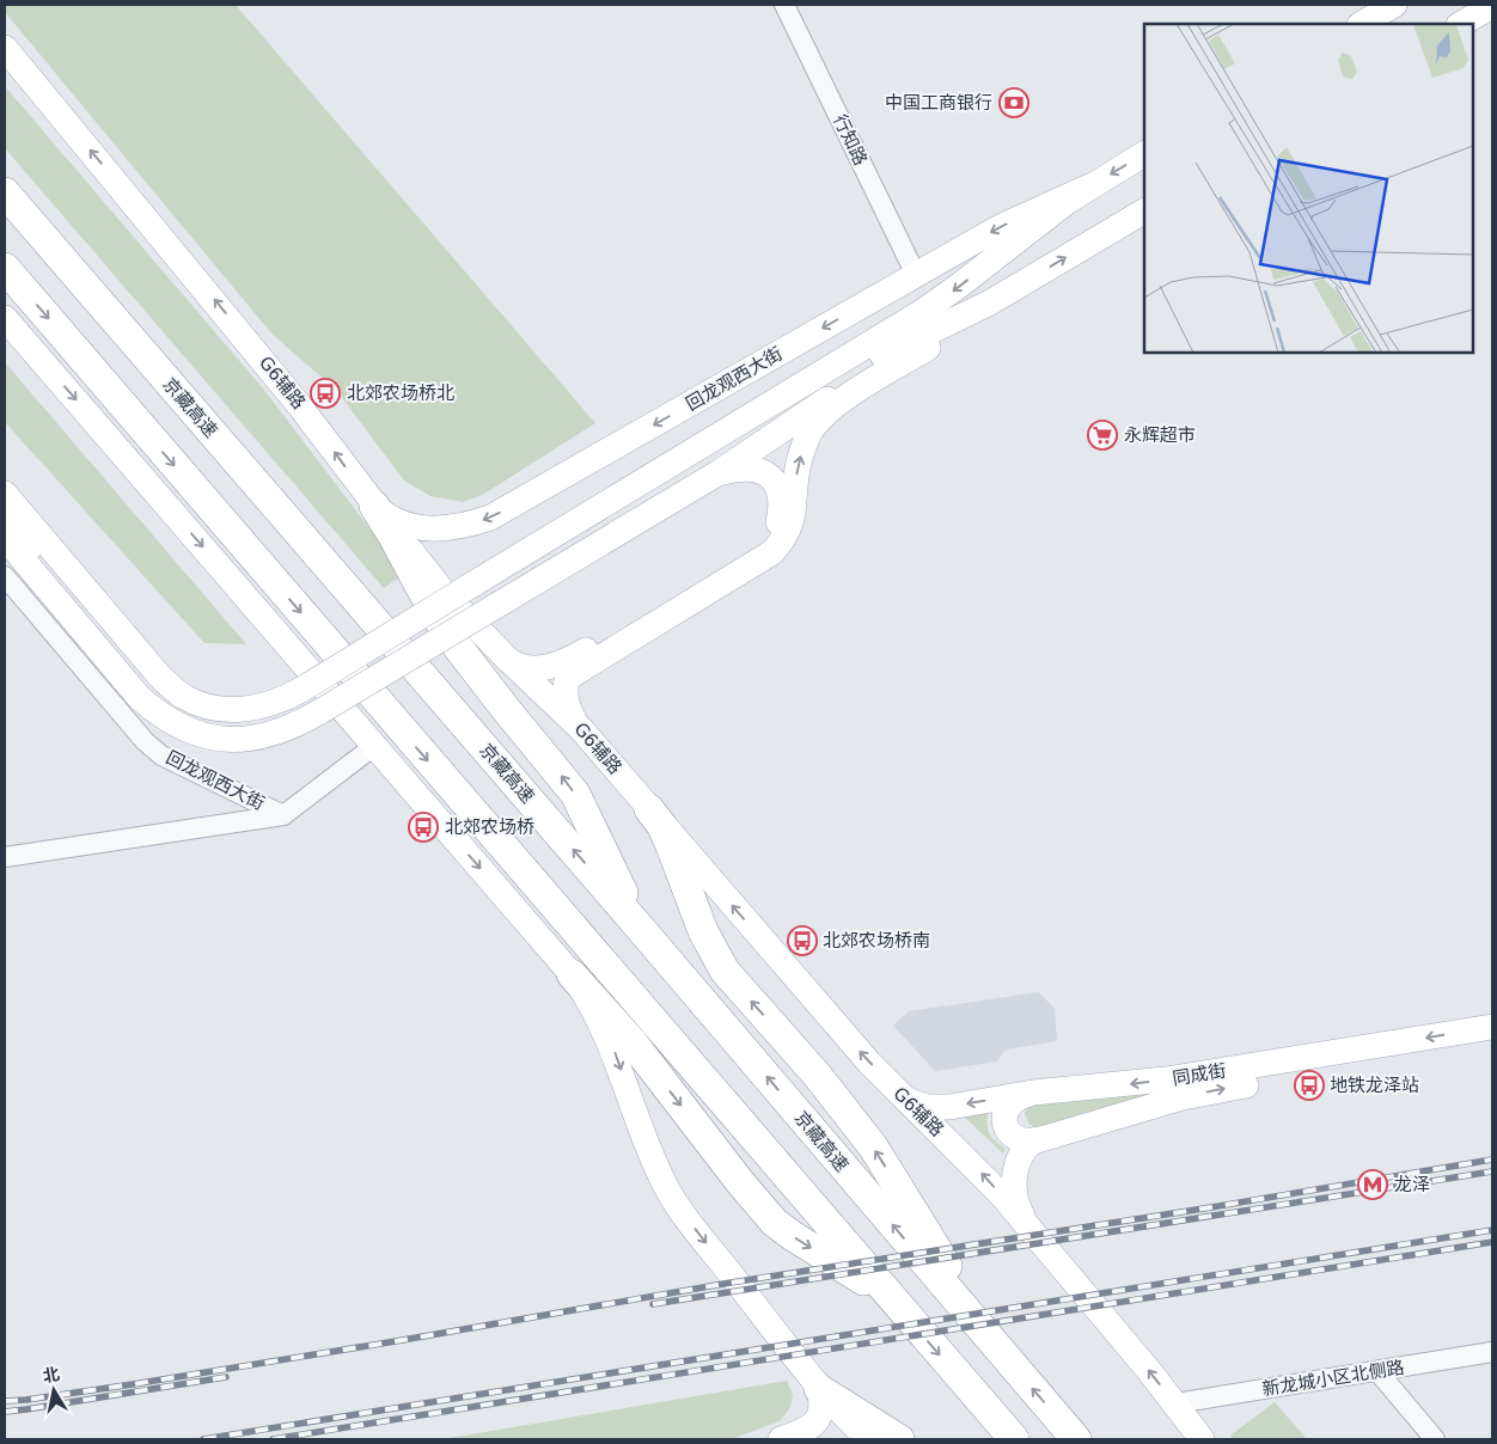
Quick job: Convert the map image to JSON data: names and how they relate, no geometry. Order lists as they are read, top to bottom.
{
  "streets": {
    "highway": ["京藏高速"],
    "main road": ["回龙观西大街", "G6辅路", "同成街"],
    "street": ["行知路", "新龙城小区北侧路"]
  },
  "crossings": [
    ["行知路", "回龙观西大街"],
    ["回龙观西大街", "G6辅路"],
    ["G6辅路", "同成街"],
    ["G6辅路", "新龙城小区北侧路"]
  ],
  "places": {
    "bank": ["中国工商银行"],
    "bus stop": [
      "北郊农场桥北",
      "北郊农场桥",
      "北郊农场桥南",
      "地铁龙泽站"
    ],
    "supermarket": ["永辉超市"],
    "metro station": ["龙泽"]
  },
  "north": "top"
}
